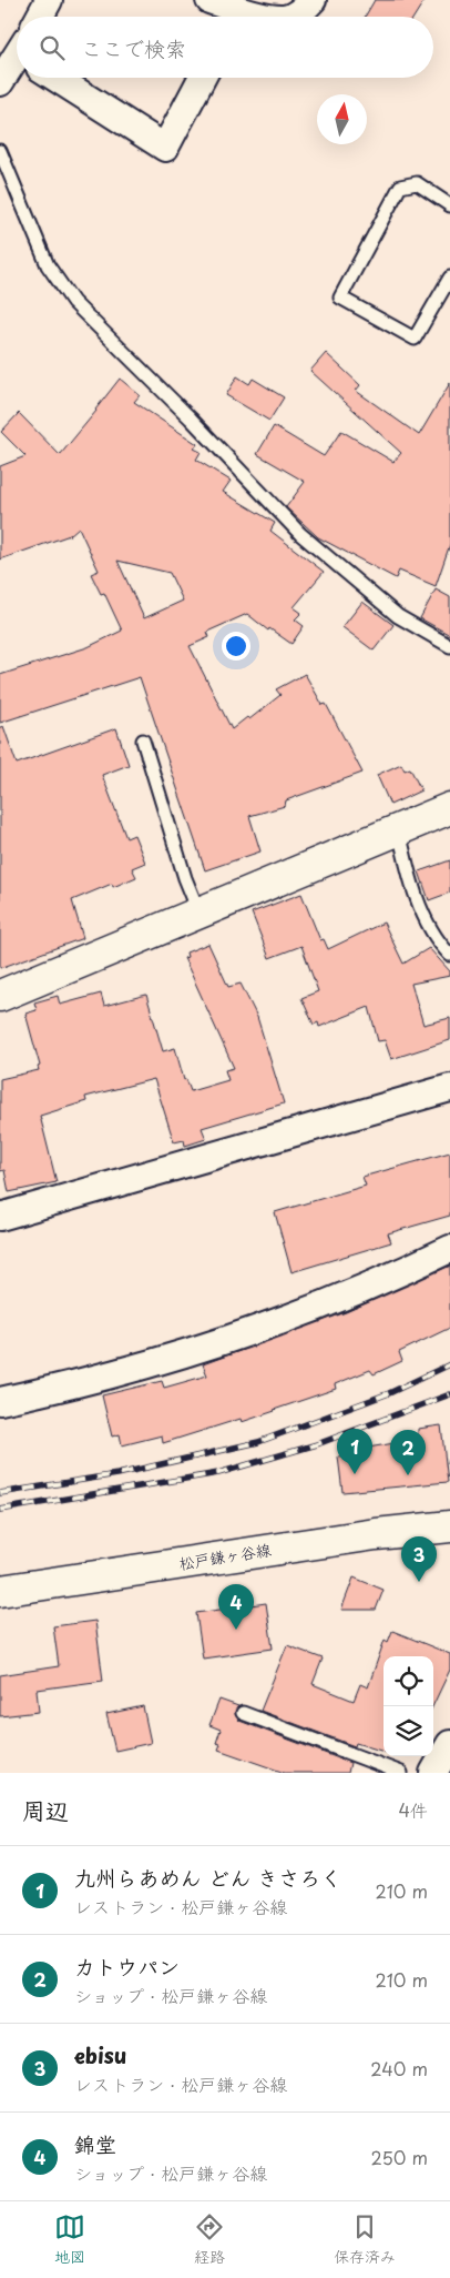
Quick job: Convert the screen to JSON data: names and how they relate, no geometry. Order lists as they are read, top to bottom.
{
  "streets": {
    "street": ["松戸鎌ヶ谷線"]
  },
  "north": "top",
  "page": {
    "search": "ここで検索",
    "pins": [
      "1",
      "2",
      "3",
      "4"
    ],
    "heading": ["周辺", "4件"],
    "list": [
      {
        "mark": "1",
        "name": "九州らあめん どん きさろく",
        "note": "レストラン · 松戸鎌ヶ谷線",
        "value": "210 m"
      },
      {
        "mark": "2",
        "name": "カトウパン",
        "note": "ショップ · 松戸鎌ヶ谷線",
        "value": "210 m"
      },
      {
        "mark": "3",
        "name": "ebisu",
        "note": "レストラン · 松戸鎌ヶ谷線",
        "value": "240 m"
      },
      {
        "mark": "4",
        "name": "錦堂",
        "note": "ショップ · 松戸鎌ヶ谷線",
        "value": "250 m"
      }
    ],
    "nav": ["地図", "経路", "保存済み"]
  }
}
